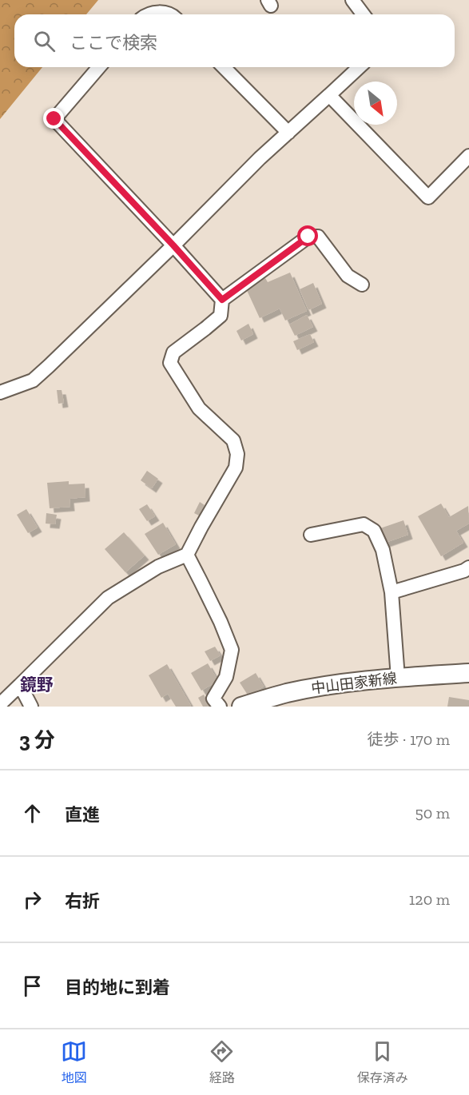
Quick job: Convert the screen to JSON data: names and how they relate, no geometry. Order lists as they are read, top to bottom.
{
  "streets": {
    "main road": ["中山田家新線"]
  },
  "districts": ["鏡野"],
  "north": "bottom right",
  "page": {
    "search": "ここで検索",
    "heading": ["3 分", "徒歩 · 170 m"],
    "list": [
      ["直進", "50 m"],
      ["右折", "120 m"],
      "目的地に到着"
    ],
    "nav": ["地図", "経路", "保存済み"]
  }
}
